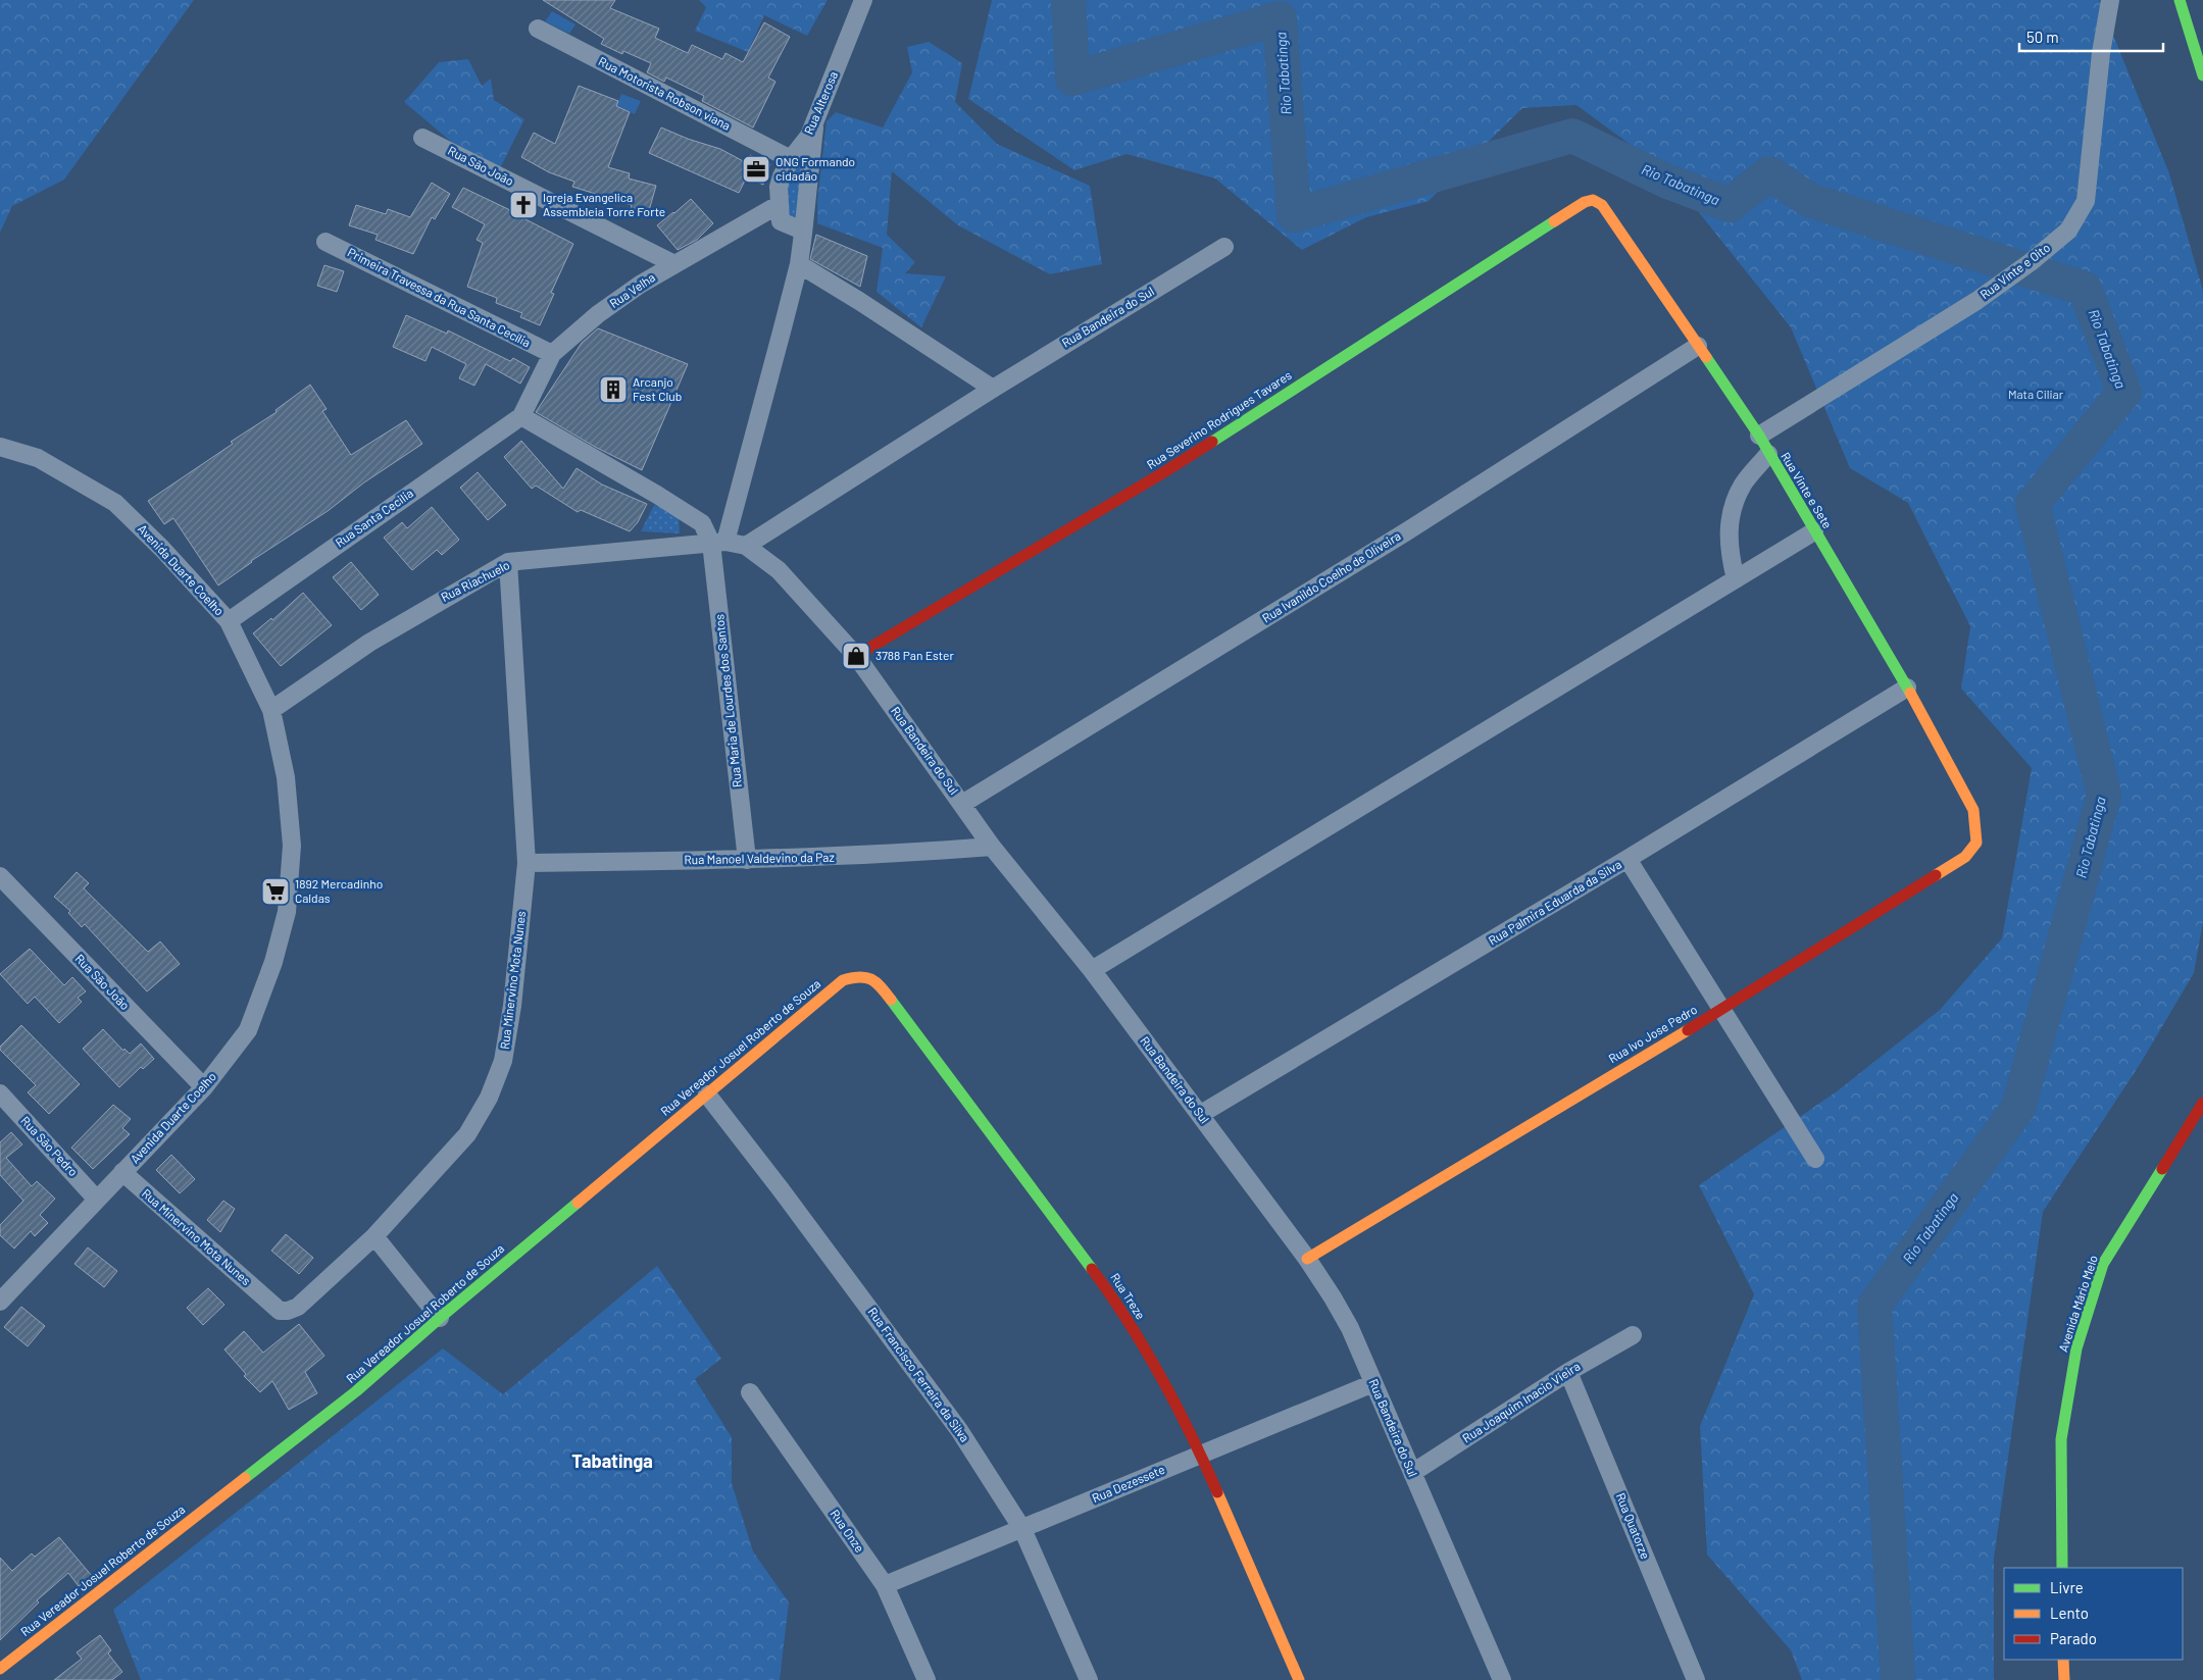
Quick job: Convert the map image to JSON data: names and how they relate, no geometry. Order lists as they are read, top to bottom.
{
  "streets": {
    "street": [
      "Rua Motorista Robson viana",
      "Rua Alterosa",
      "Rua São João",
      "Rua Vinte e Oito",
      "Rua Velha",
      "Primeira Travessa da Rua Santa Cecília",
      "Rua Bandeira do Sul",
      "Rua Severino Rodrigues Tavares",
      "Rua Vinte e Sete",
      "Rua Santa Cecilia",
      "Avenida Duarte Coelho",
      "Rua Ivanildo Coelho de Oliveira",
      "Rua Riachuelo",
      "Rua Maria de Lourdes dos Santos",
      "Rua Manoel Valdevino da Paz",
      "Rua Palmira Eduarda da Silva",
      "Rua Minervino Mota Nunes",
      "Rua Ivo Jose Pedro",
      "Rua Vereador Josuel Roberto de Souza",
      "Rua São Pedro",
      "Rua Treze",
      "Avenida Mário Melo",
      "Rua Francisco Ferreira da Silva",
      "Rua Joaquim Inacio Vieira",
      "Rua Dezessete",
      "Rua Quatorze",
      "Rua Onze"
    ]
  },
  "crossings": [
    ["Rua Motorista Robson viana", "Rua Alterosa"],
    ["Rua Alterosa", "Rua Velha"],
    ["Rua São João", "Rua Velha"],
    ["Rua São João", "Avenida Duarte Coelho"],
    ["Rua Vinte e Oito", "Rua Vinte e Sete"],
    ["Rua Velha", "Primeira Travessa da Rua Santa Cecília"],
    ["Rua Velha", "Rua Santa Cecilia"],
    ["Rua Bandeira do Sul", "Rua Severino Rodrigues Tavares"],
    ["Rua Bandeira do Sul", "Rua Ivanildo Coelho de Oliveira"],
    ["Rua Bandeira do Sul", "Rua Riachuelo"],
    ["Rua Bandeira do Sul", "Rua Maria de Lourdes dos Santos"],
    ["Rua Bandeira do Sul", "Rua Manoel Valdevino da Paz"],
    ["Rua Bandeira do Sul", "Rua Palmira Eduarda da Silva"],
    ["Rua Bandeira do Sul", "Rua Ivo Jose Pedro"],
    ["Rua Bandeira do Sul", "Rua Joaquim Inacio Vieira"],
    ["Rua Bandeira do Sul", "Rua Dezessete"],
    ["Rua Severino Rodrigues Tavares", "Rua Vinte e Sete"],
    ["Rua Vinte e Sete", "Rua Ivanildo Coelho de Oliveira"],
    ["Rua Vinte e Sete", "Rua Palmira Eduarda da Silva"],
    ["Rua Vinte e Sete", "Rua Ivo Jose Pedro"],
    ["Rua Santa Cecilia", "Avenida Duarte Coelho"],
    ["Avenida Duarte Coelho", "Rua Riachuelo"],
    ["Avenida Duarte Coelho", "Rua Minervino Mota Nunes"],
    ["Avenida Duarte Coelho", "Rua São Pedro"],
    ["Rua Riachuelo", "Rua Maria de Lourdes dos Santos"],
    ["Rua Riachuelo", "Rua Minervino Mota Nunes"],
    ["Rua Maria de Lourdes dos Santos", "Rua Manoel Valdevino da Paz"],
    ["Rua Manoel Valdevino da Paz", "Rua Minervino Mota Nunes"],
    ["Rua Vereador Josuel Roberto de Souza", "Rua Treze"],
    ["Rua Vereador Josuel Roberto de Souza", "Rua Francisco Ferreira da Silva"],
    ["Rua Treze", "Rua Dezessete"],
    ["Rua Francisco Ferreira da Silva", "Rua Dezessete"],
    ["Rua Joaquim Inacio Vieira", "Rua Quatorze"],
    ["Rua Dezessete", "Rua Onze"]
  ],
  "districts": ["Tabatinga"],
  "water": ["Rio Tabatinga"],
  "parks": ["Mata Ciliar"],
  "places": {
    "office": ["ONG Formando cidadão"],
    "church": ["Igreja Evangelica Assembleia Torre Forte"],
    "building": ["Arcanjo Fest Club"],
    "shop": ["3788 Pan Ester"],
    "supermarket": ["1892 Mercadinho Caldas"]
  },
  "legend": ["Livre", "Lento", "Parado"],
  "scale_bar": "50 m"
}
